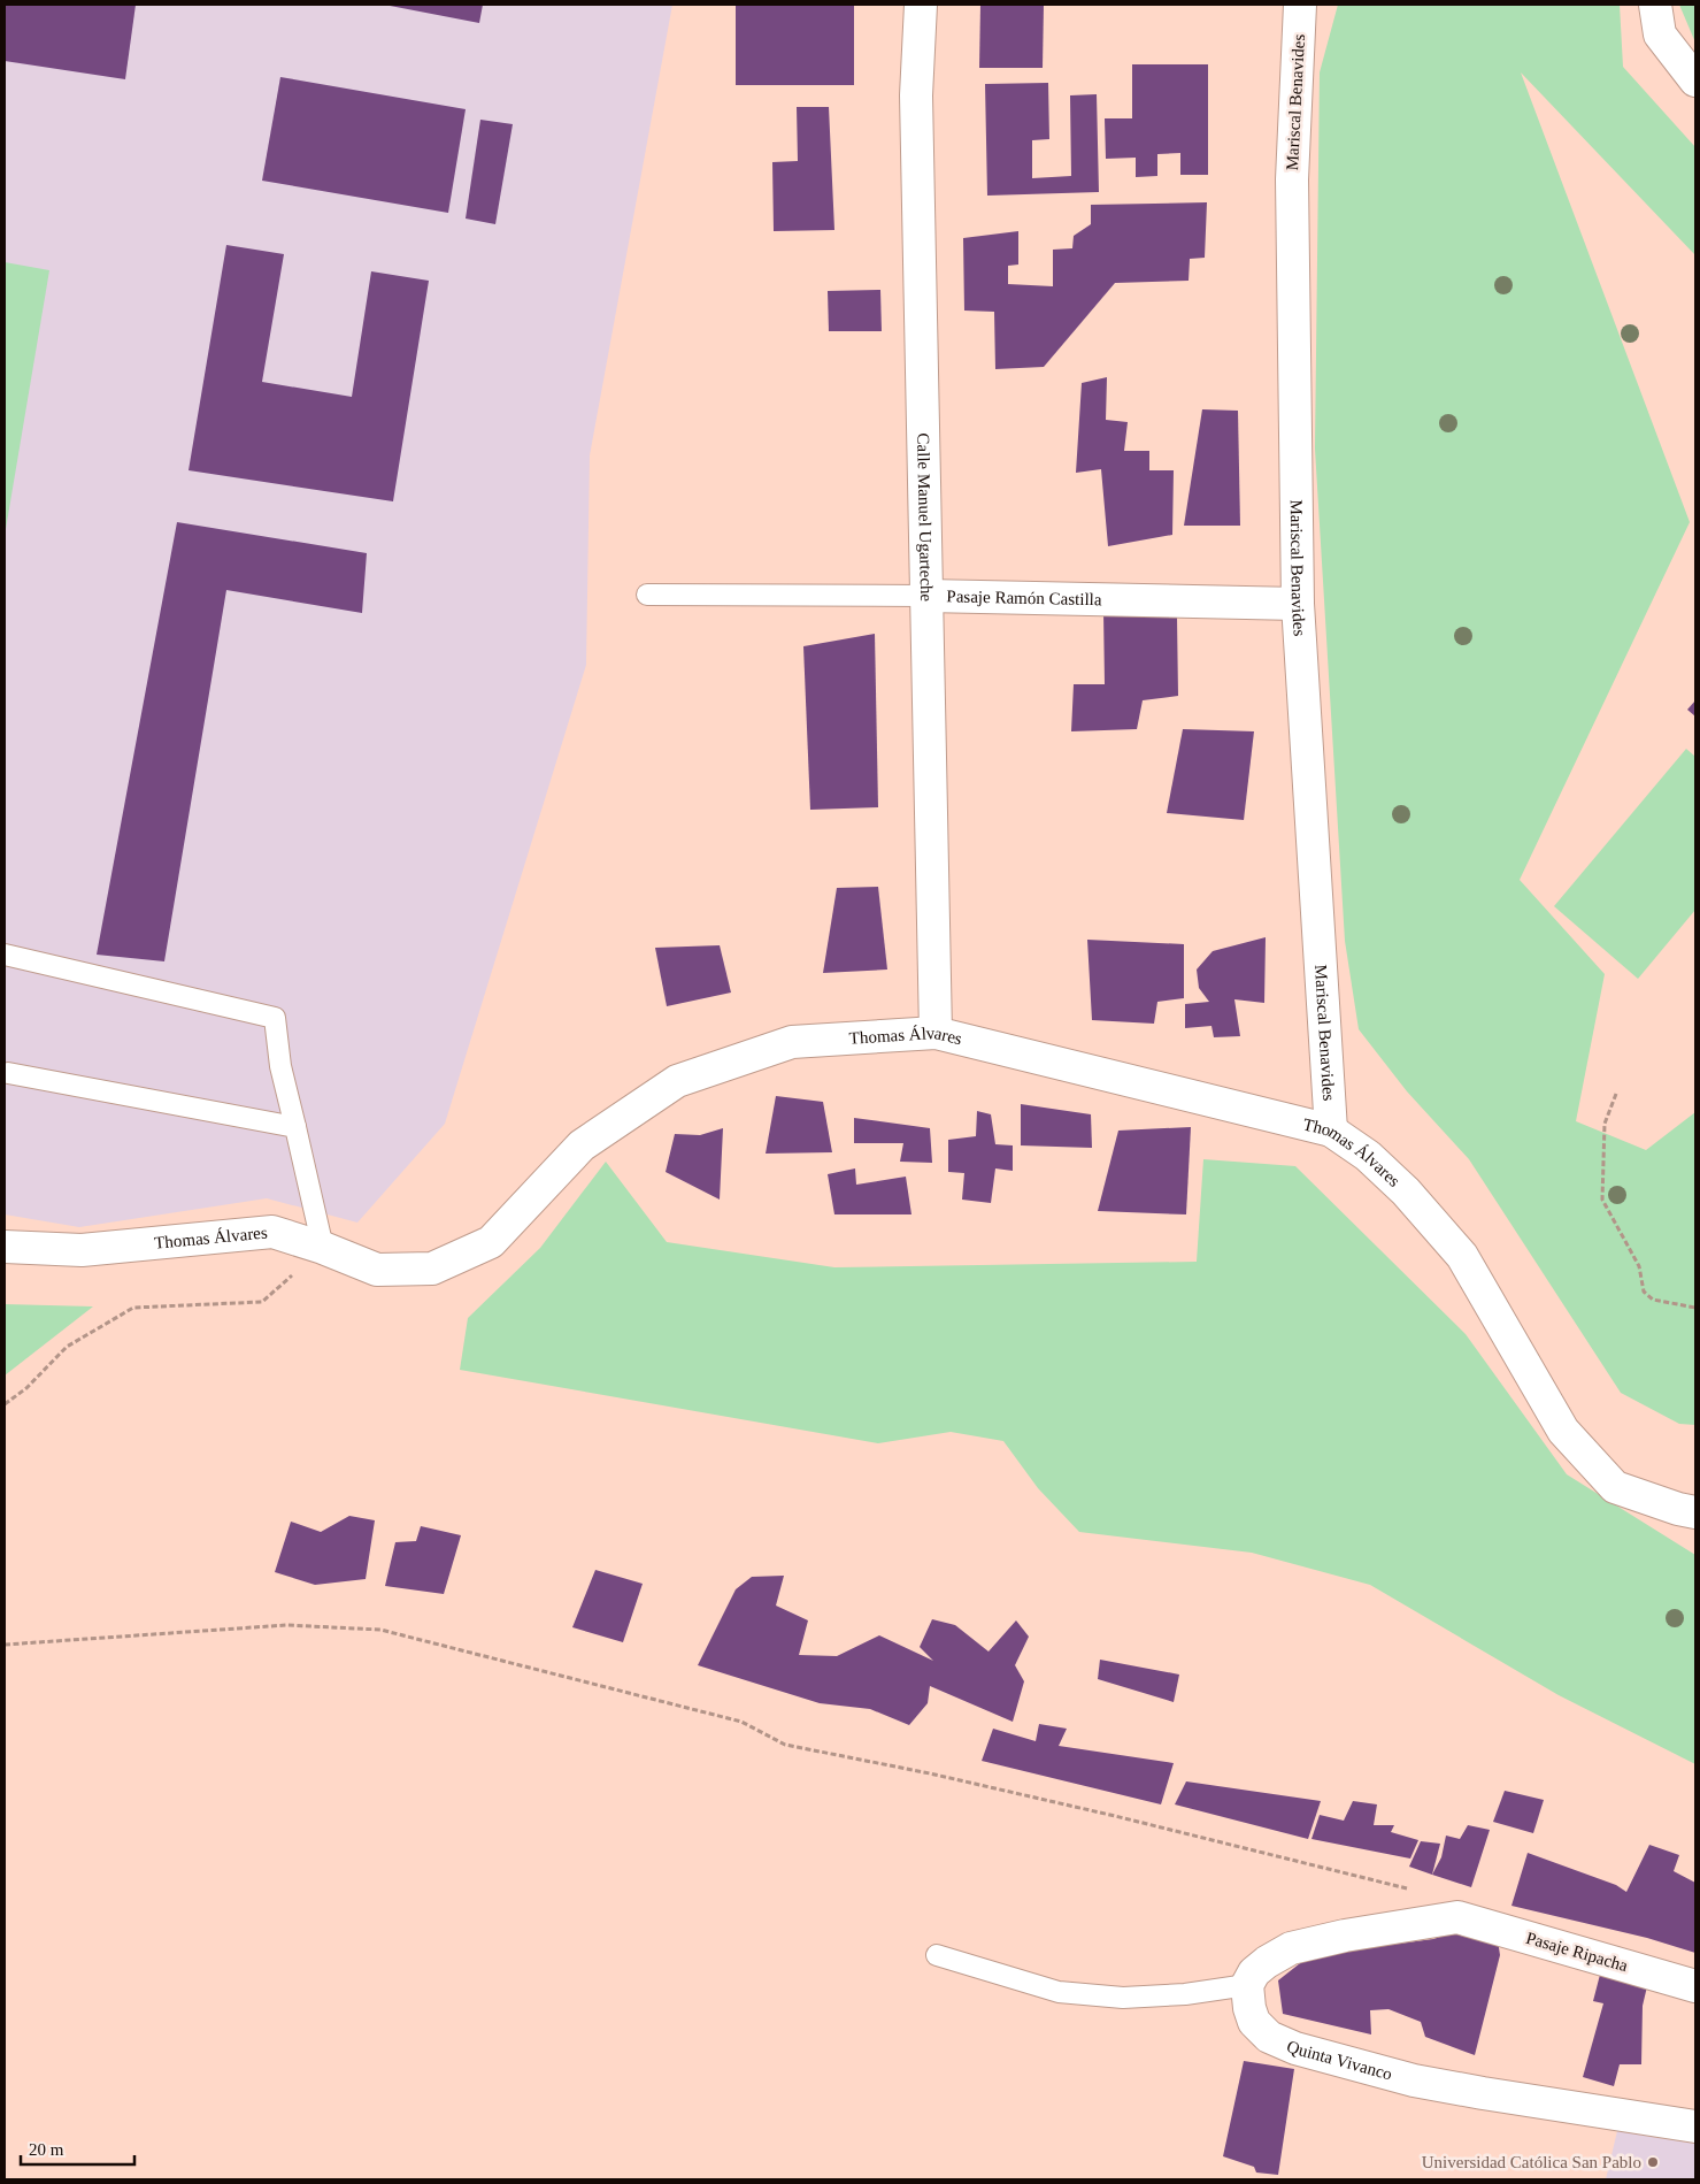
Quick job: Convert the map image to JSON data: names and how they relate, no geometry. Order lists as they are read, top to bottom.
{
  "streets": {
    "street": [
      "Mariscal Benavides",
      "Calle Manuel Ugarteche",
      "Pasaje Ramón Castilla",
      "Thomas Álvares",
      "Pasaje Ripacha",
      "Quinta Vivanco"
    ]
  },
  "crossings": [
    ["Mariscal Benavides", "Pasaje Ramón Castilla"],
    ["Mariscal Benavides", "Thomas Álvares"],
    ["Calle Manuel Ugarteche", "Pasaje Ramón Castilla"],
    ["Calle Manuel Ugarteche", "Thomas Álvares"],
    ["Pasaje Ripacha", "Quinta Vivanco"]
  ],
  "places": ["Universidad Católica San Pablo"],
  "scale_bar": "20 m"
}
